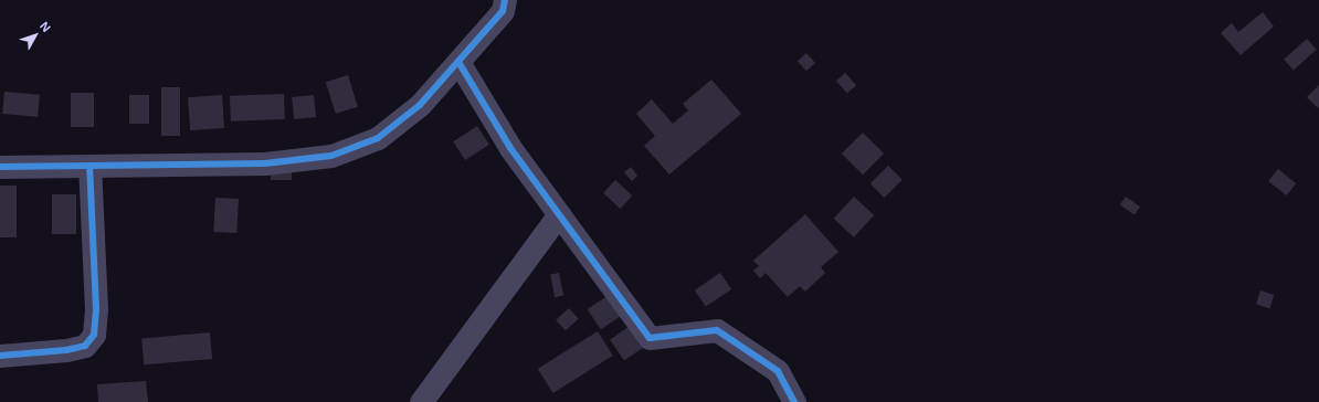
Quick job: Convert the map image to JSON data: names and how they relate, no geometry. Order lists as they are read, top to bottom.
{
  "north": "top right"
}
